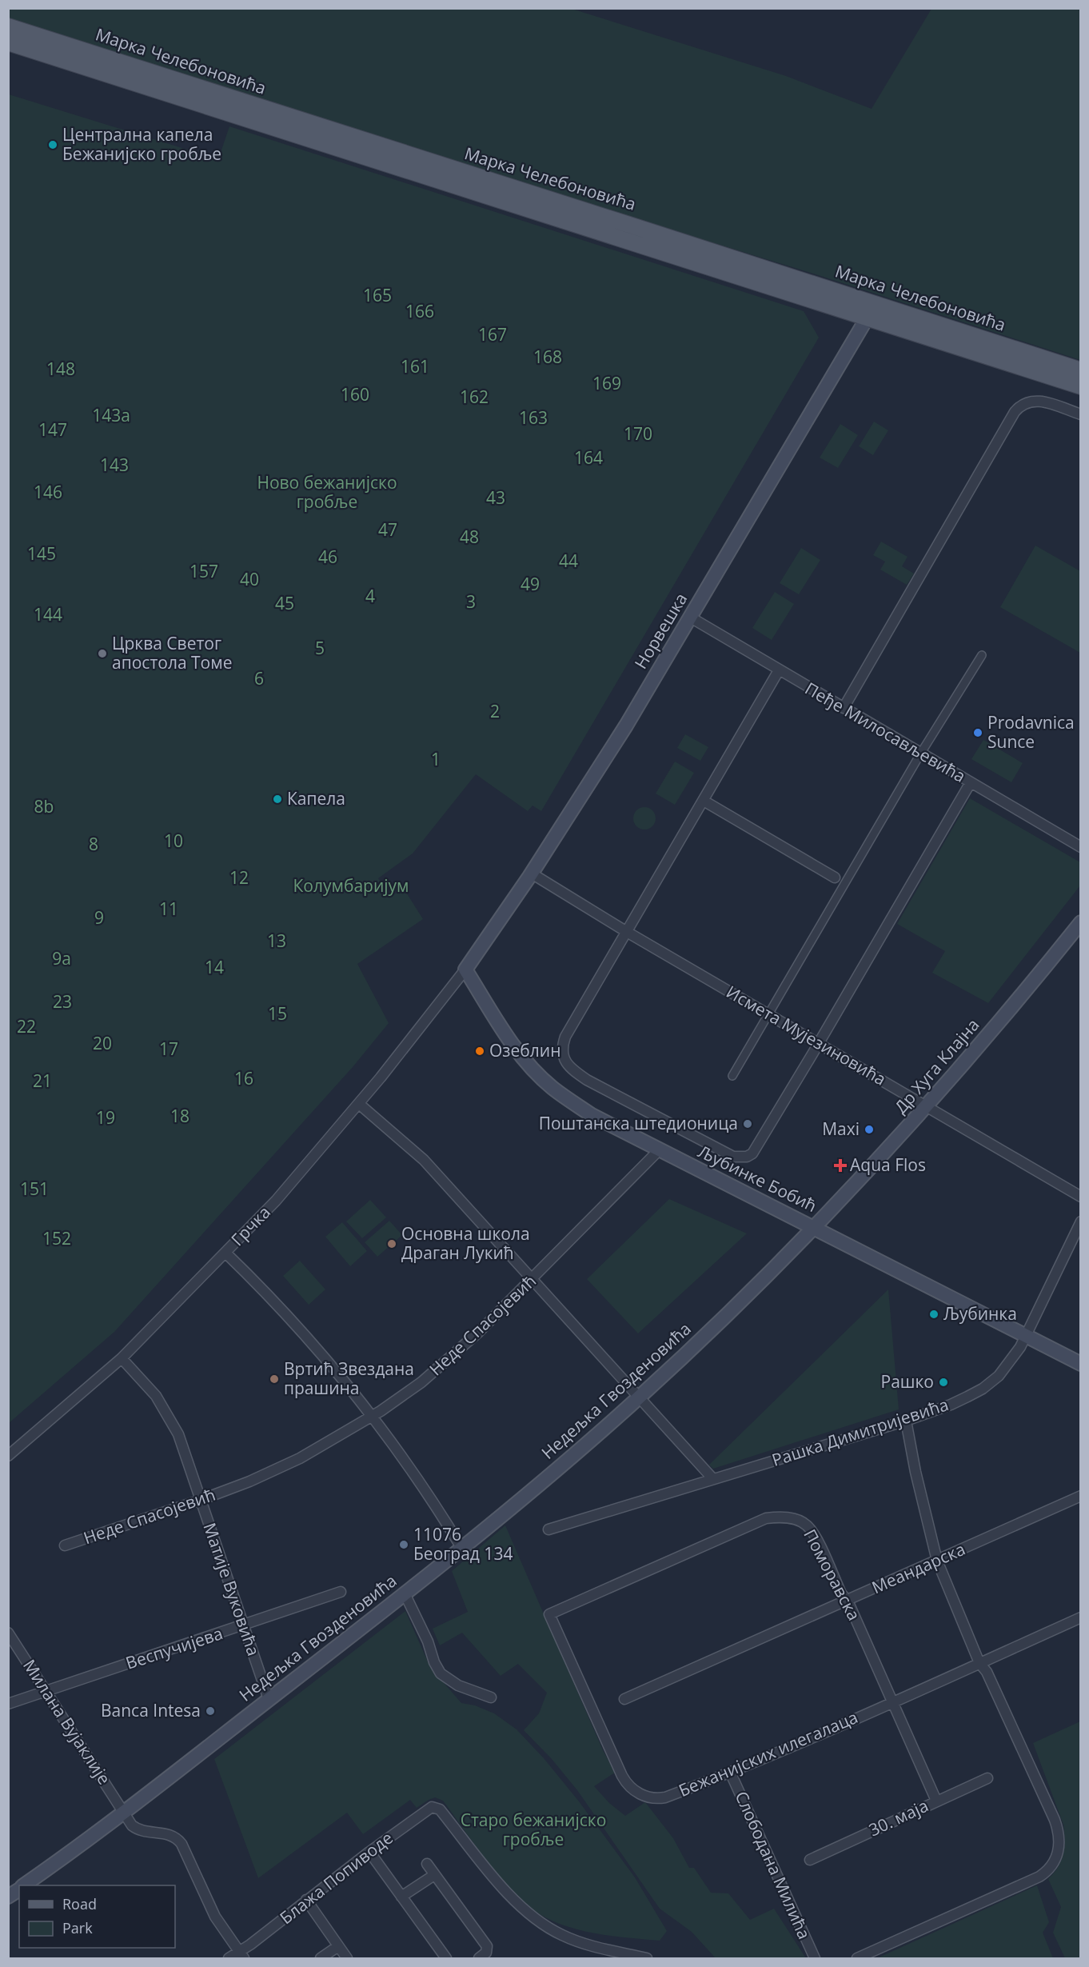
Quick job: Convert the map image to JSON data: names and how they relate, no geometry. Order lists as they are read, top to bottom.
{
  "streets": {
    "main road": [
      "Марка Челебоновића",
      "Норвешка",
      "Др Хуга Клајна",
      "Љубинке Бобић",
      "Недељка Гвозденовића"
    ],
    "street": [
      "Пеђе Милосављевића",
      "Исмета Мујезиновића",
      "Грчка",
      "Неде Спасојевић",
      "Рашка Димитријевића",
      "Меандарска",
      "Поморавска",
      "Матије Вуковића",
      "Веспучијева",
      "Милана Вујаклије",
      "Бежанијских илегалаца",
      "30. маја",
      "Слободана Милића",
      "Блажа Попиводе"
    ]
  },
  "crossings": [
    ["Марка Челебоновића", "Норвешка"],
    ["Норвешка", "Пеђе Милосављевића"],
    ["Норвешка", "Исмета Мујезиновића"],
    ["Норвешка", "Љубинке Бобић"],
    ["Норвешка", "Грчка"],
    ["Исмета Мујезиновића", "Др Хуга Клајна"],
    ["Др Хуга Клајна", "Љубинке Бобић"],
    ["Др Хуга Клајна", "Недељка Гвозденовића"],
    ["Љубинке Бобић", "Грчка"],
    ["Љубинке Бобић", "Неде Спасојевић"],
    ["Љубинке Бобић", "Недељка Гвозденовића"],
    ["Љубинке Бобић", "Рашка Димитријевића"],
    ["Грчка", "Матије Вуковића"],
    ["Неде Спасојевић", "Матије Вуковића"],
    ["Недељка Гвозденовића", "Матије Вуковића"],
    ["Недељка Гвозденовића", "Милана Вујаклије"],
    ["Меандарска", "Поморавска"],
    ["Поморавска", "Бежанијских илегалаца"],
    ["Поморавска", "30. маја"],
    ["Матије Вуковића", "Веспучијева"],
    ["Веспучијева", "Милана Вујаклије"],
    ["Милана Вујаклије", "Блажа Попиводе"],
    ["Бежанијских илегалаца", "Слободана Милића"]
  ],
  "parks": [
    "165",
    "166",
    "167",
    "168",
    "161",
    "148",
    "169",
    "160",
    "162",
    "143a",
    "163",
    "147",
    "170",
    "164",
    "143",
    "Ново бежанијско гробље",
    "146",
    "43",
    "47",
    "48",
    "145",
    "46",
    "44",
    "157",
    "40",
    "49",
    "4",
    "3",
    "45",
    "144",
    "5",
    "6",
    "2",
    "1",
    "8b",
    "10",
    "8",
    "12",
    "Колумбаријум",
    "11",
    "9",
    "13",
    "9a",
    "14",
    "23",
    "15",
    "22",
    "20",
    "17",
    "16",
    "21",
    "18",
    "19",
    "151",
    "152",
    "Старо бежанијско гробље"
  ],
  "places": {
    "other": [
      "Централна капела Бежанијско гробље",
      "Црква Светог апостола Томе",
      "Prodavnica Sunce",
      "Капела",
      "Озеблин",
      "Поштанска штедионица",
      "Maxi",
      "Основна школа Драган Лукић",
      "Љубинка",
      "Вртић Звездана прашина",
      "Рашко",
      "11076 Београд 134",
      "Banca Intesa"
    ],
    "health": ["Aqua Flos"]
  },
  "legend": ["Road", "Park"]
}
